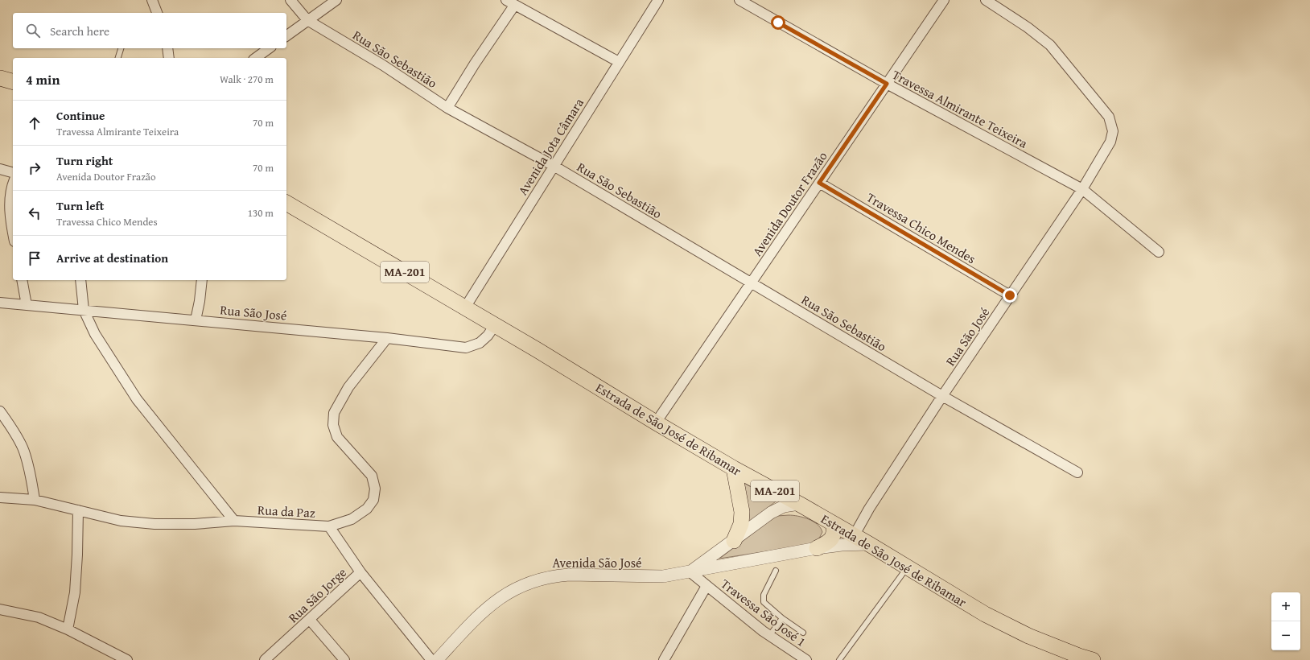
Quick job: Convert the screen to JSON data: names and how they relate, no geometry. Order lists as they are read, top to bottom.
{
  "streets": {
    "main road": ["MA-201", "Estrada de São José de Ribamar"],
    "street": [
      "Rua São Sebastião",
      "Travessa Almirante Teixeira",
      "Avenida Jota Câmara",
      "Avenida Doutor Frazão",
      "Travessa Chico Mendes",
      "Rua São José",
      "Rua da Paz",
      "Avenida São José",
      "Rua São Jorge",
      "Travessa São José 1"
    ]
  },
  "crossings": [
    ["Rua São Sebastião", "Avenida Jota Câmara"],
    ["Rua São Sebastião", "Avenida Doutor Frazão"],
    ["Rua São Sebastião", "Rua São José"],
    ["Travessa Almirante Teixeira", "Avenida Doutor Frazão"],
    ["Travessa Almirante Teixeira", "Rua São José"],
    ["Avenida Jota Câmara", "Estrada de São José de Ribamar"],
    ["Avenida Doutor Frazão", "Travessa Chico Mendes"],
    ["Avenida Doutor Frazão", "Estrada de São José de Ribamar"],
    ["Travessa Chico Mendes", "Rua São José"],
    ["Rua São José", "Estrada de São José de Ribamar"],
    ["Rua São José", "Rua da Paz"],
    ["Estrada de São José de Ribamar", "Avenida São José"],
    ["Rua da Paz", "Rua São Jorge"],
    ["Avenida São José", "Travessa São José 1"]
  ],
  "page": {
    "search": "Search here",
    "heading": ["4 min", "Walk · 270 m"],
    "list": [
      ["Continue", "Travessa Almirante Teixeira", "70 m"],
      ["Turn right", "Avenida Doutor Frazão", "70 m"],
      ["Turn left", "Travessa Chico Mendes", "130 m"],
      "Arrive at destination"
    ],
    "map_buttons": ["+", "−"]
  }
}
